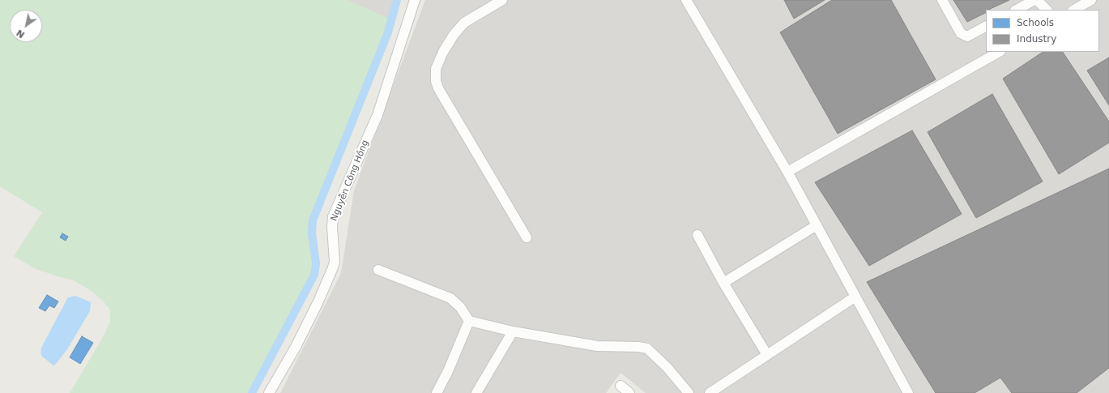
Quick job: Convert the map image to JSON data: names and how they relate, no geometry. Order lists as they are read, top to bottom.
{
  "streets": {
    "street": ["Nguyễn Công Hồng"]
  },
  "legend": ["Schools", "Industry"],
  "north": "bottom left"
}
